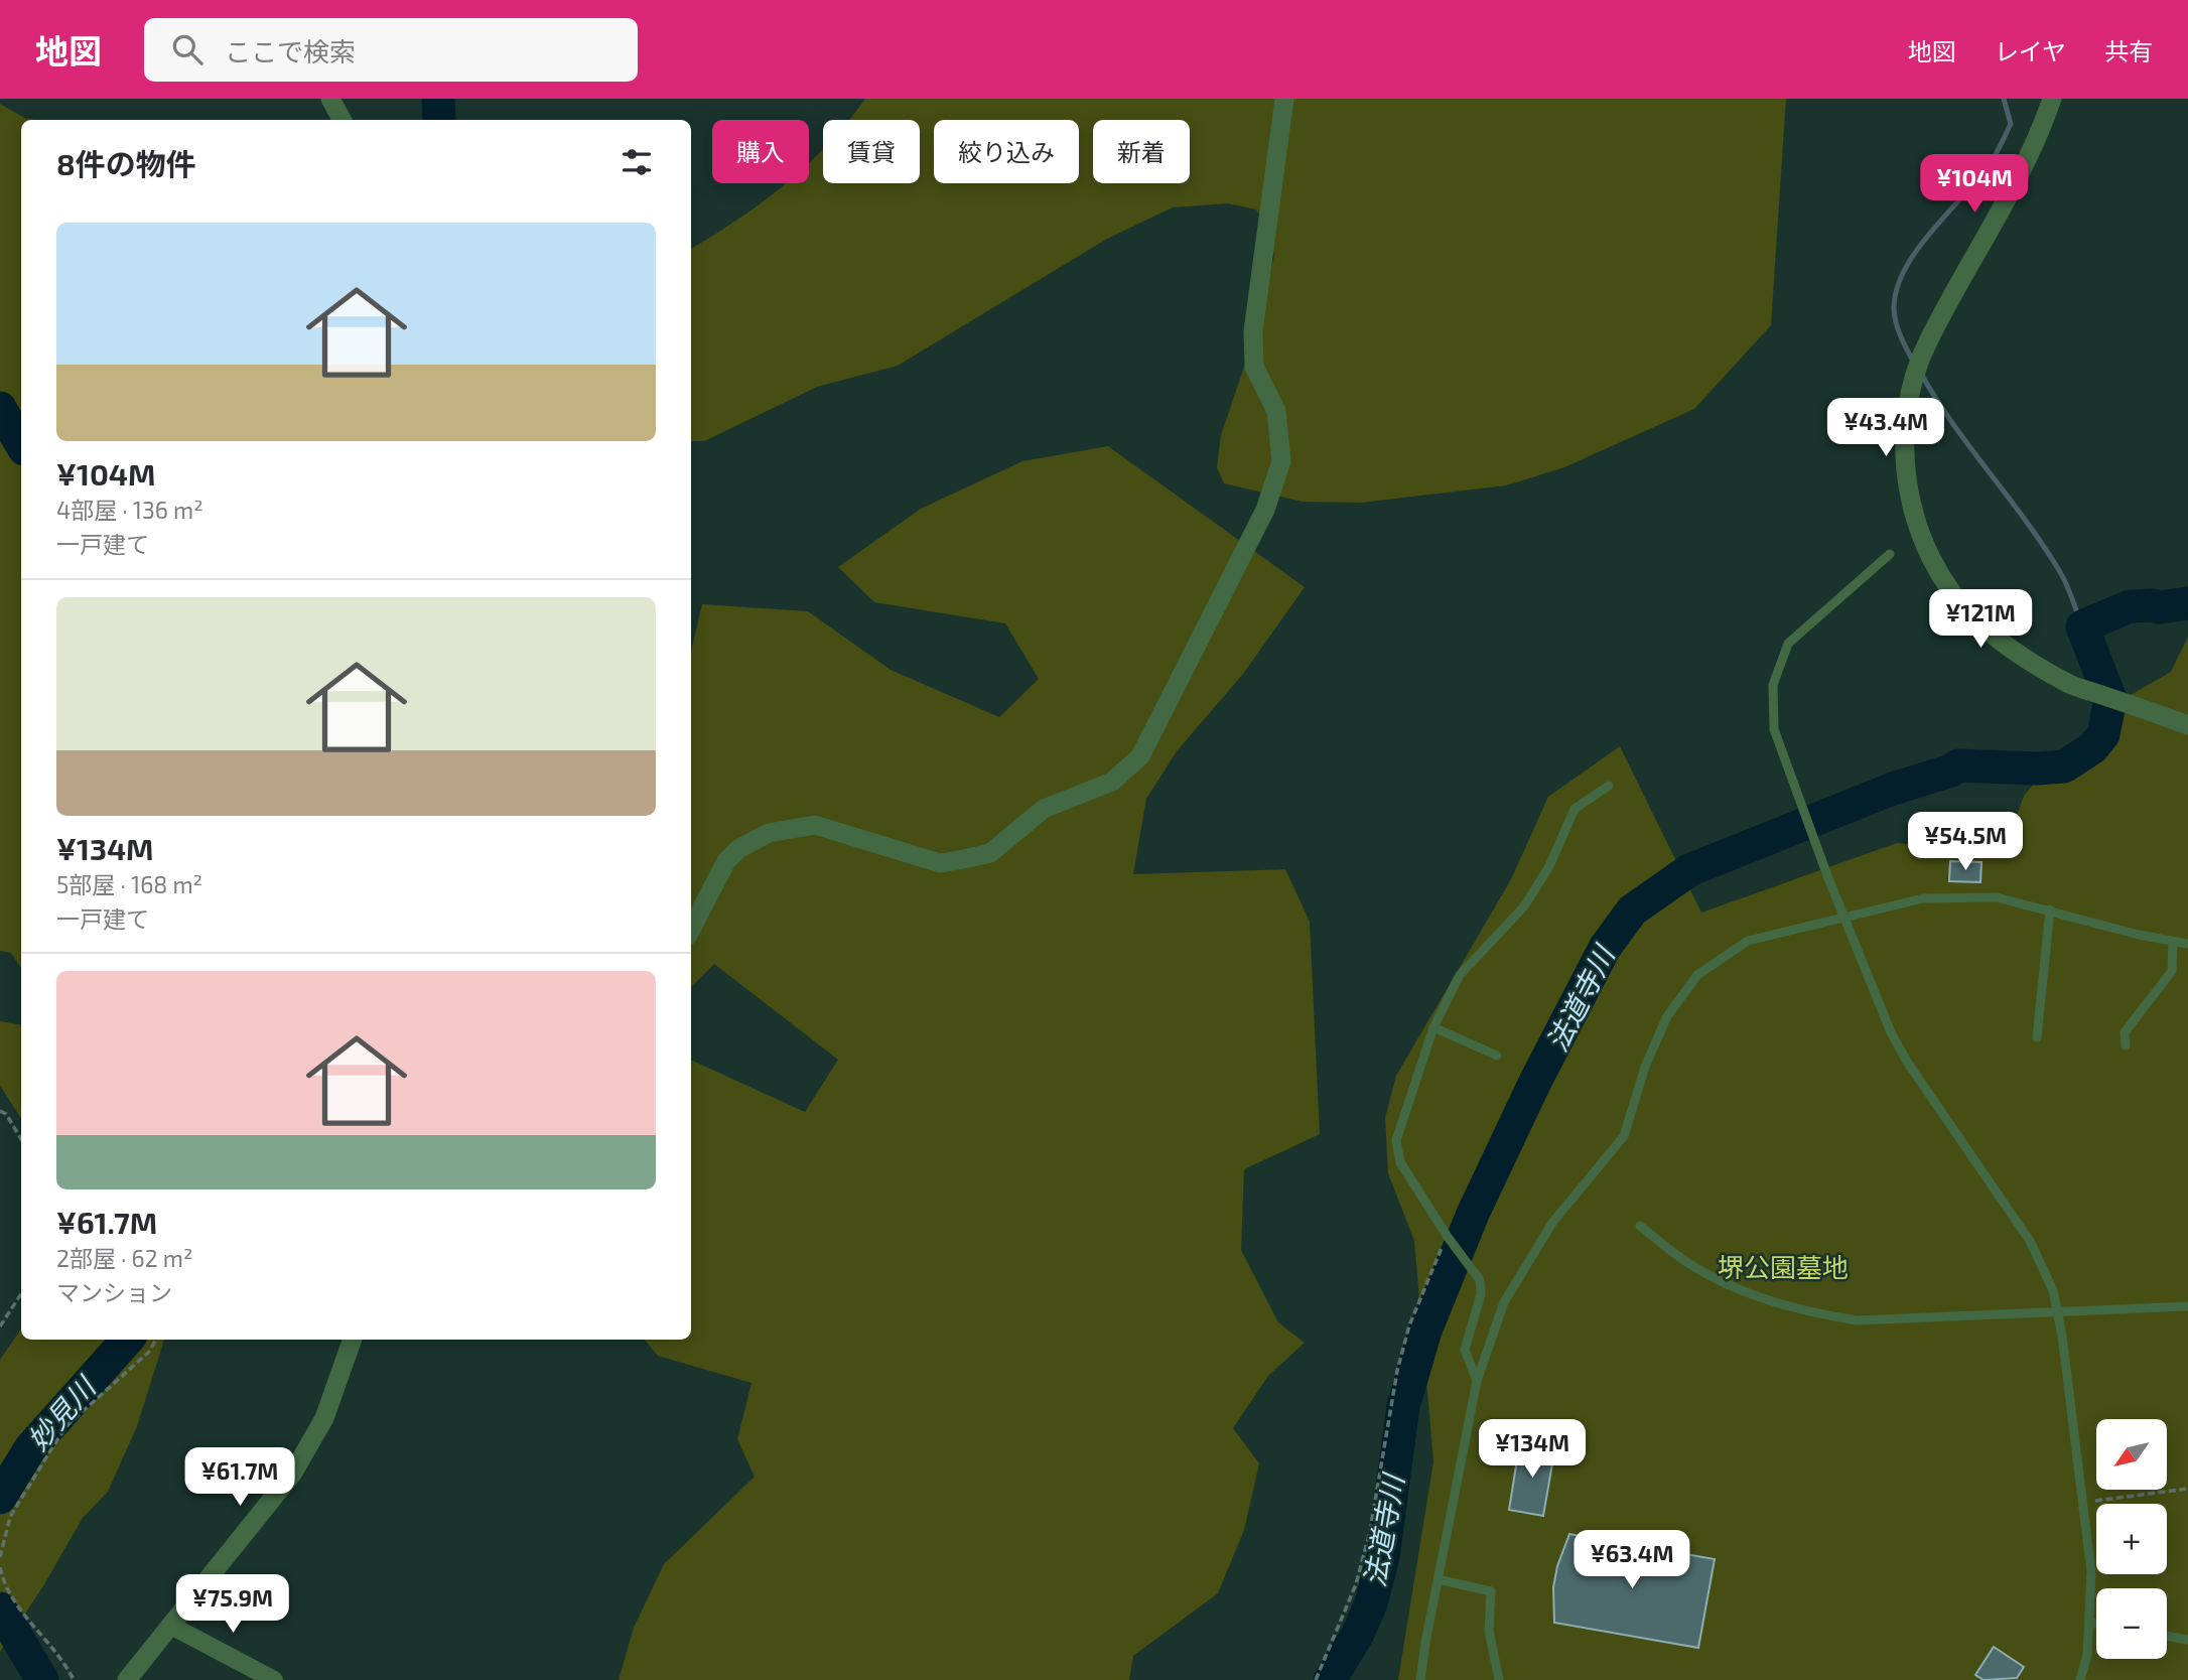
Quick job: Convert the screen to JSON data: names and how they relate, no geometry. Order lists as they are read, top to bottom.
{
  "water": ["法道寺川", "妙見川"],
  "parks": ["堺公園墓地"],
  "north": "bottom left",
  "page": {
    "header": "地図",
    "search": "ここで検索",
    "nav": ["地図", "レイヤ", "共有"],
    "chip": [
      "購入",
      "賃貸",
      "絞り込み",
      "新着"
    ],
    "heading": "8件の物件",
    "price": [
      "¥104M",
      "¥43.4M",
      "¥121M",
      "¥54.5M",
      "¥134M",
      "¥61.7M",
      "¥63.4M",
      "¥75.9M"
    ],
    "list": [
      {
        "name": "¥104M",
        "note": "4部屋 · 136 m² · 一戸建て"
      },
      {
        "name": "¥134M",
        "note": "5部屋 · 168 m² · 一戸建て"
      },
      {
        "name": "¥61.7M",
        "note": "2部屋 · 62 m² · マンション"
      }
    ],
    "map_buttons": ["+", "−"]
  }
}
